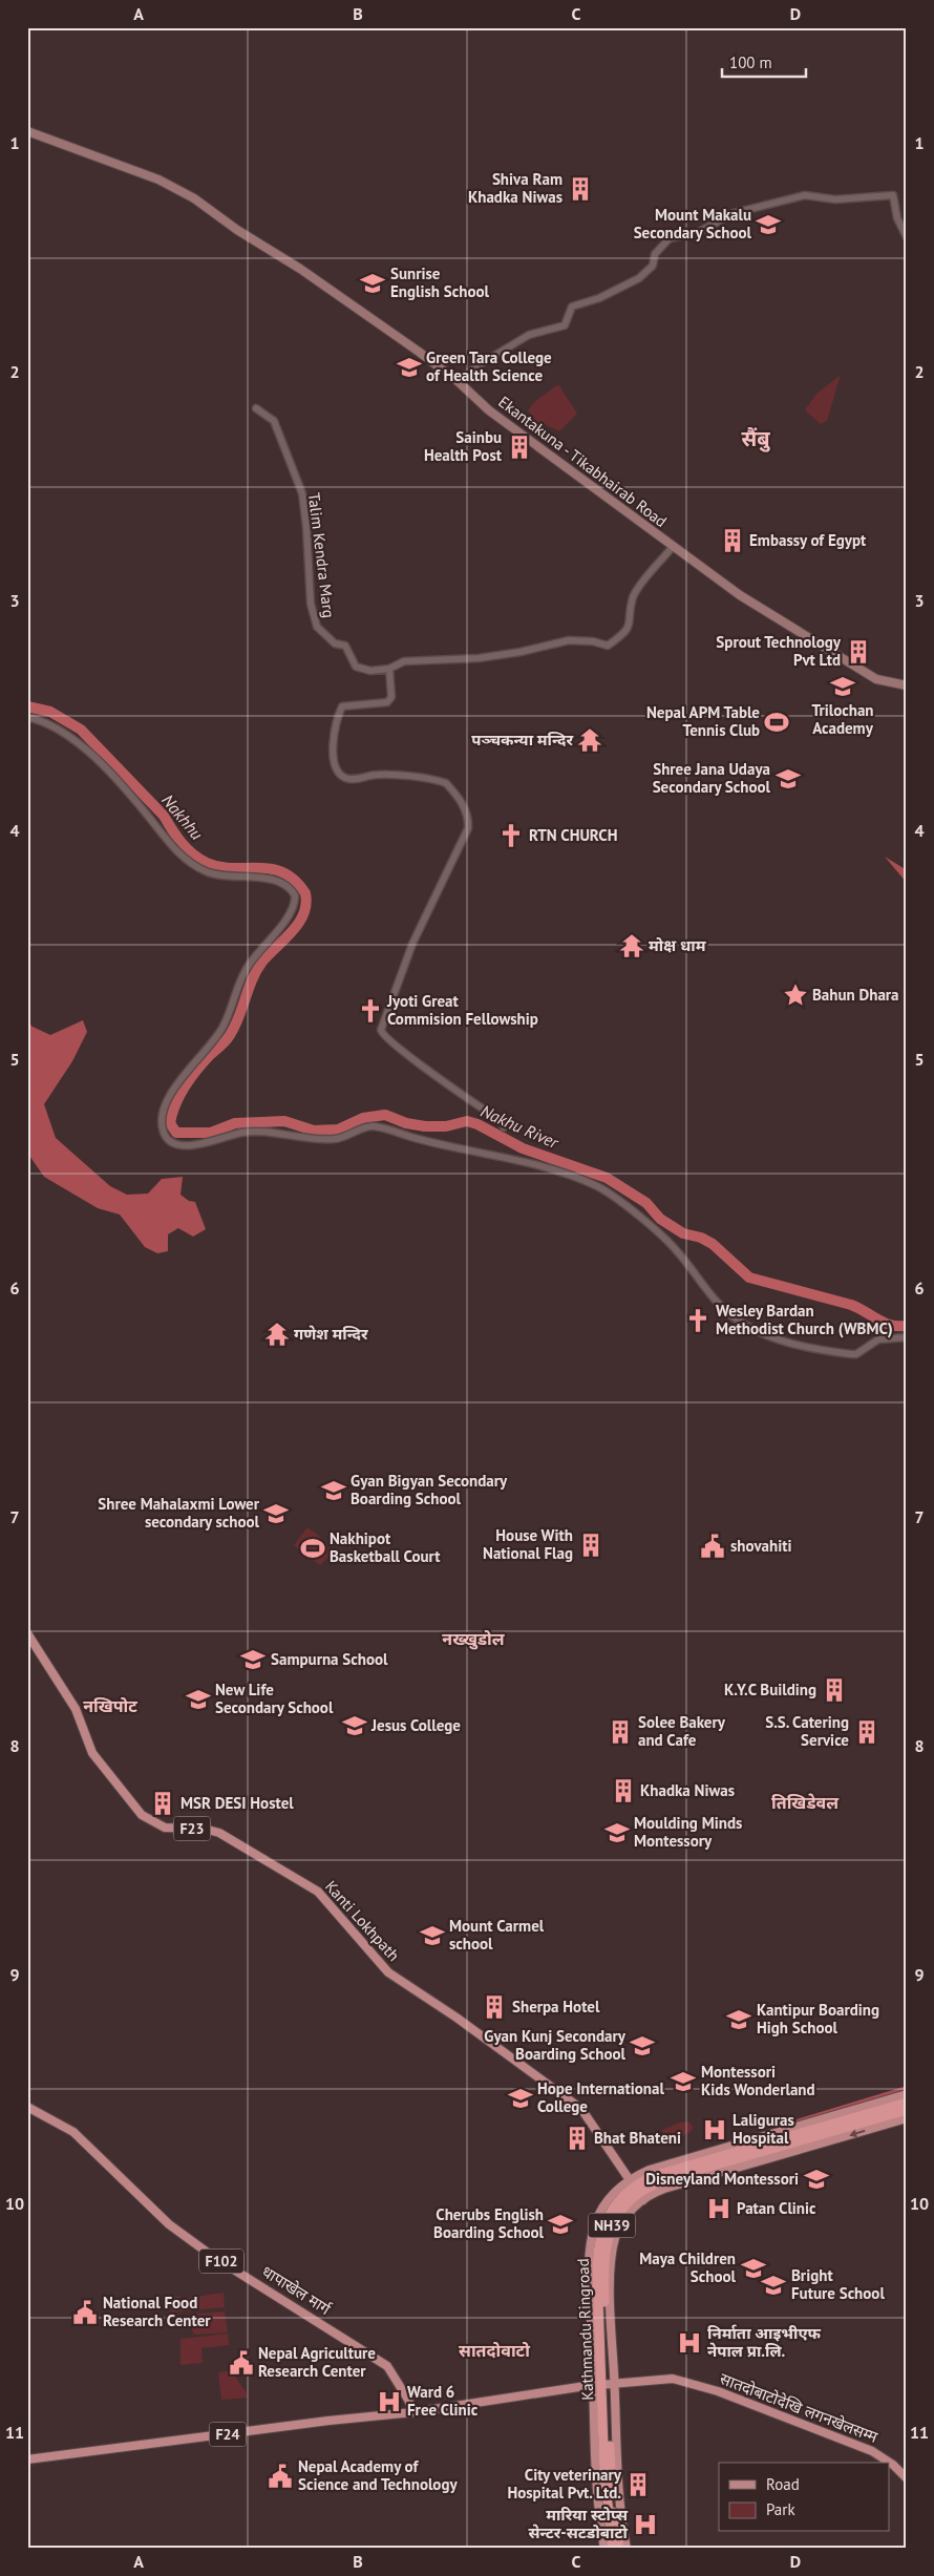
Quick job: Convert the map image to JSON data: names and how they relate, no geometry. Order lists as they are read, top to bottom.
{
  "streets": {
    "highway": ["NH39", "Kathmandu Ringroad"],
    "main road": [
      "Ekantakuna - Tikabhairab Road",
      "F23",
      "Kanti Lokhpath",
      "F102",
      "धापाखेल मार्ग",
      "सातदोबाटोदेखि लगनखेलसम्म",
      "F24"
    ],
    "street": ["Talim Kendra Marg"]
  },
  "crossings": [
    ["Ekantakuna - Tikabhairab Road", "Talim Kendra Marg"],
    ["Kanti Lokhpath", "Kathmandu Ringroad"],
    ["धापाखेल मार्ग", "F24"],
    ["Kathmandu Ringroad", "सातदोबाटोदेखि लगनखेलसम्म"],
    ["Kathmandu Ringroad", "F24"],
    ["सातदोबाटोदेखि लगनखेलसम्म", "F24"]
  ],
  "districts": [
    "सैंबु",
    "नख्खुडोल",
    "नखिपोट",
    "तिखिडेवल",
    "सातदोवाटो"
  ],
  "water": ["Nakhhu", "Nakhu River"],
  "places": {
    "building": [
      "Shiva Ram Khadka Niwas",
      "Sainbu Health Post",
      "Embassy of Egypt",
      "Sprout Technology Pvt Ltd",
      "House With National Flag",
      "K.Y.C Building",
      "Solee Bakery and Cafe",
      "S.S. Catering Service",
      "Khadka Niwas",
      "MSR DESI Hostel",
      "Sherpa Hotel",
      "Bhat Bhateni",
      "City veterinary Hospital Pvt. Ltd."
    ],
    "school or university": [
      "Mount Makalu Secondary School",
      "Sunrise English School",
      "Green Tara College of Health Science",
      "Trilochan Academy",
      "Shree Jana Udaya Secondary School",
      "Gyan Bigyan Secondary Boarding School",
      "Shree Mahalaxmi Lower secondary school",
      "Sampurna School",
      "New Life Secondary School",
      "Jesus College",
      "Moulding Minds Montessory",
      "Mount Carmel school",
      "Kantipur Boarding High School",
      "Gyan Kunj Secondary Boarding School",
      "Montessori Kids Wonderland",
      "Hope International College",
      "Disneyland Montessori",
      "Cherubs English Boarding School",
      "Maya Children School",
      "Bright Future School"
    ],
    "sports": ["Nepal APM Table Tennis Club", "Nakhipot Basketball Court"],
    "temple": ["पञ्चकन्या मन्दिर", "मोक्ष धाम", "गणेश मन्दिर"],
    "church": ["RTN CHURCH", "Jyoti Great Commision Fellowship", "Wesley Bardan Methodist Church (WBMC)"],
    "place": ["Bahun Dhara"],
    "public building": [
      "shovahiti",
      "National Food Research Center",
      "Nepal Agriculture Research Center",
      "Nepal Academy of Science and Technology"
    ],
    "hospital": [
      "Laliguras Hospital",
      "Patan Clinic",
      "निर्माता आइभीएफ नेपाल प्रा.लि.",
      "Ward 6 Free Clinic",
      "मारिया स्टोप्स सेन्टर-सटडोबाटो"
    ]
  },
  "legend": ["Road", "Park"],
  "scale_bar": "100 m",
  "grid": {
    "columns": [
      "A",
      "B",
      "C",
      "D"
    ],
    "rows": [
      "1",
      "2",
      "3",
      "4",
      "5",
      "6",
      "7",
      "8",
      "9",
      "10",
      "11"
    ]
  }
}
